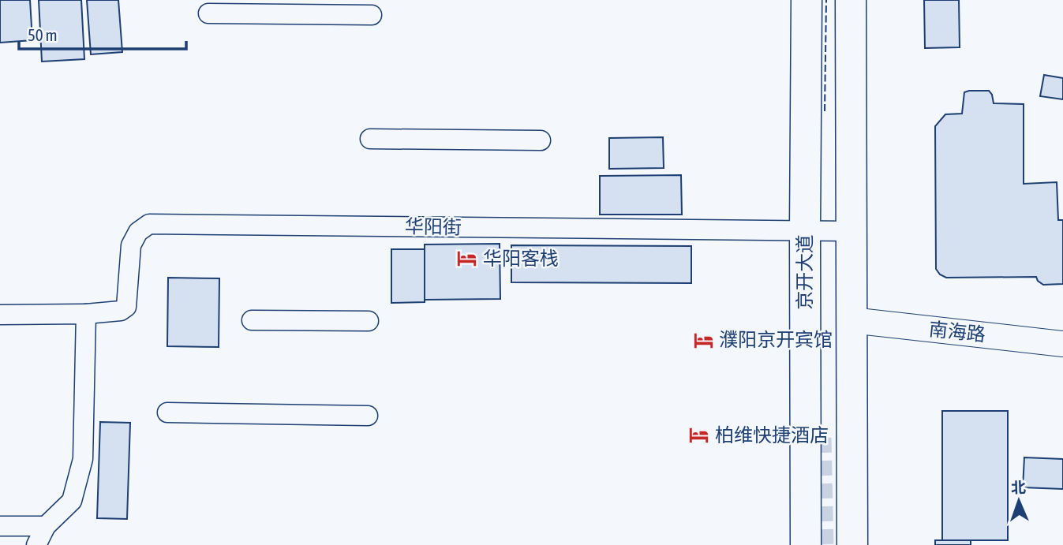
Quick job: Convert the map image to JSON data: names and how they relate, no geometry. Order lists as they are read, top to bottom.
{
  "streets": {
    "main road": ["京开大道"],
    "street": ["华阳街", "南海路"]
  },
  "crossings": [
    ["华阳街", "京开大道"]
  ],
  "places": {
    "hotel": ["华阳客栈", "濮阳京开宾馆", "柏维快捷酒店"]
  },
  "scale_bar": "50 m",
  "north": "top"
}
